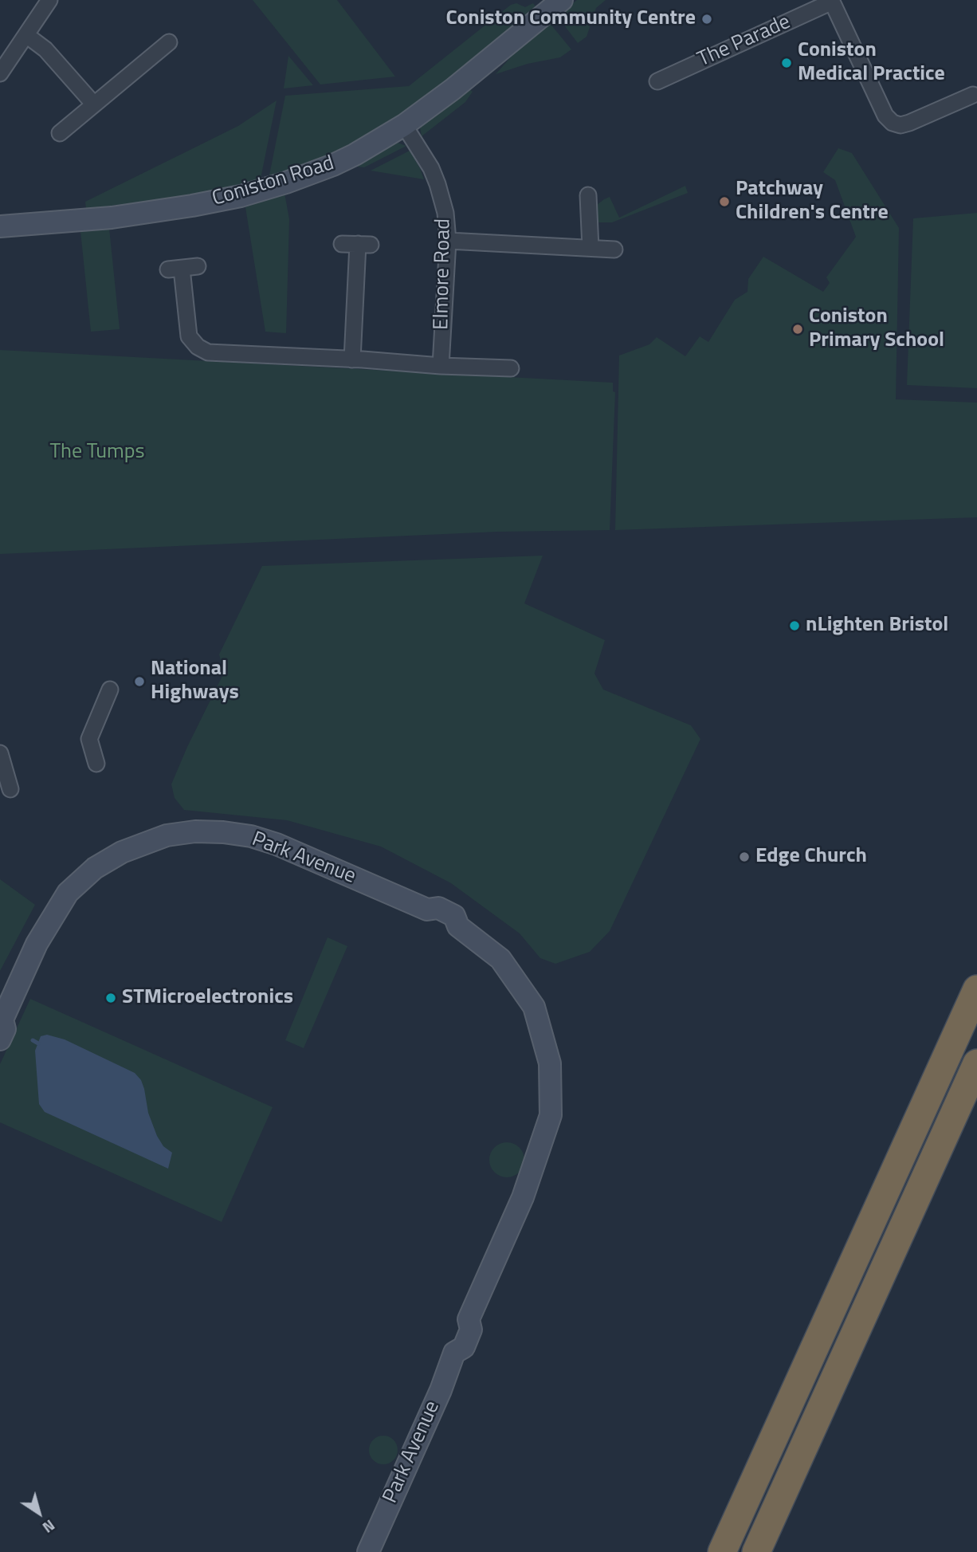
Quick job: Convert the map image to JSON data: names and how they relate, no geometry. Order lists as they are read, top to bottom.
{
  "streets": {
    "street": [
      "The Parade",
      "Coniston Road",
      "Elmore Road",
      "Park Avenue"
    ]
  },
  "crossings": [
    ["Coniston Road", "Elmore Road"]
  ],
  "parks": ["The Tumps"],
  "places": [
    "Coniston Community Centre",
    "Coniston Medical Practice",
    "Patchway Children's Centre",
    "Coniston Primary School",
    "nLighten Bristol",
    "National Highways",
    "Edge Church",
    "STMicroelectronics"
  ],
  "north": "bottom right"
}
